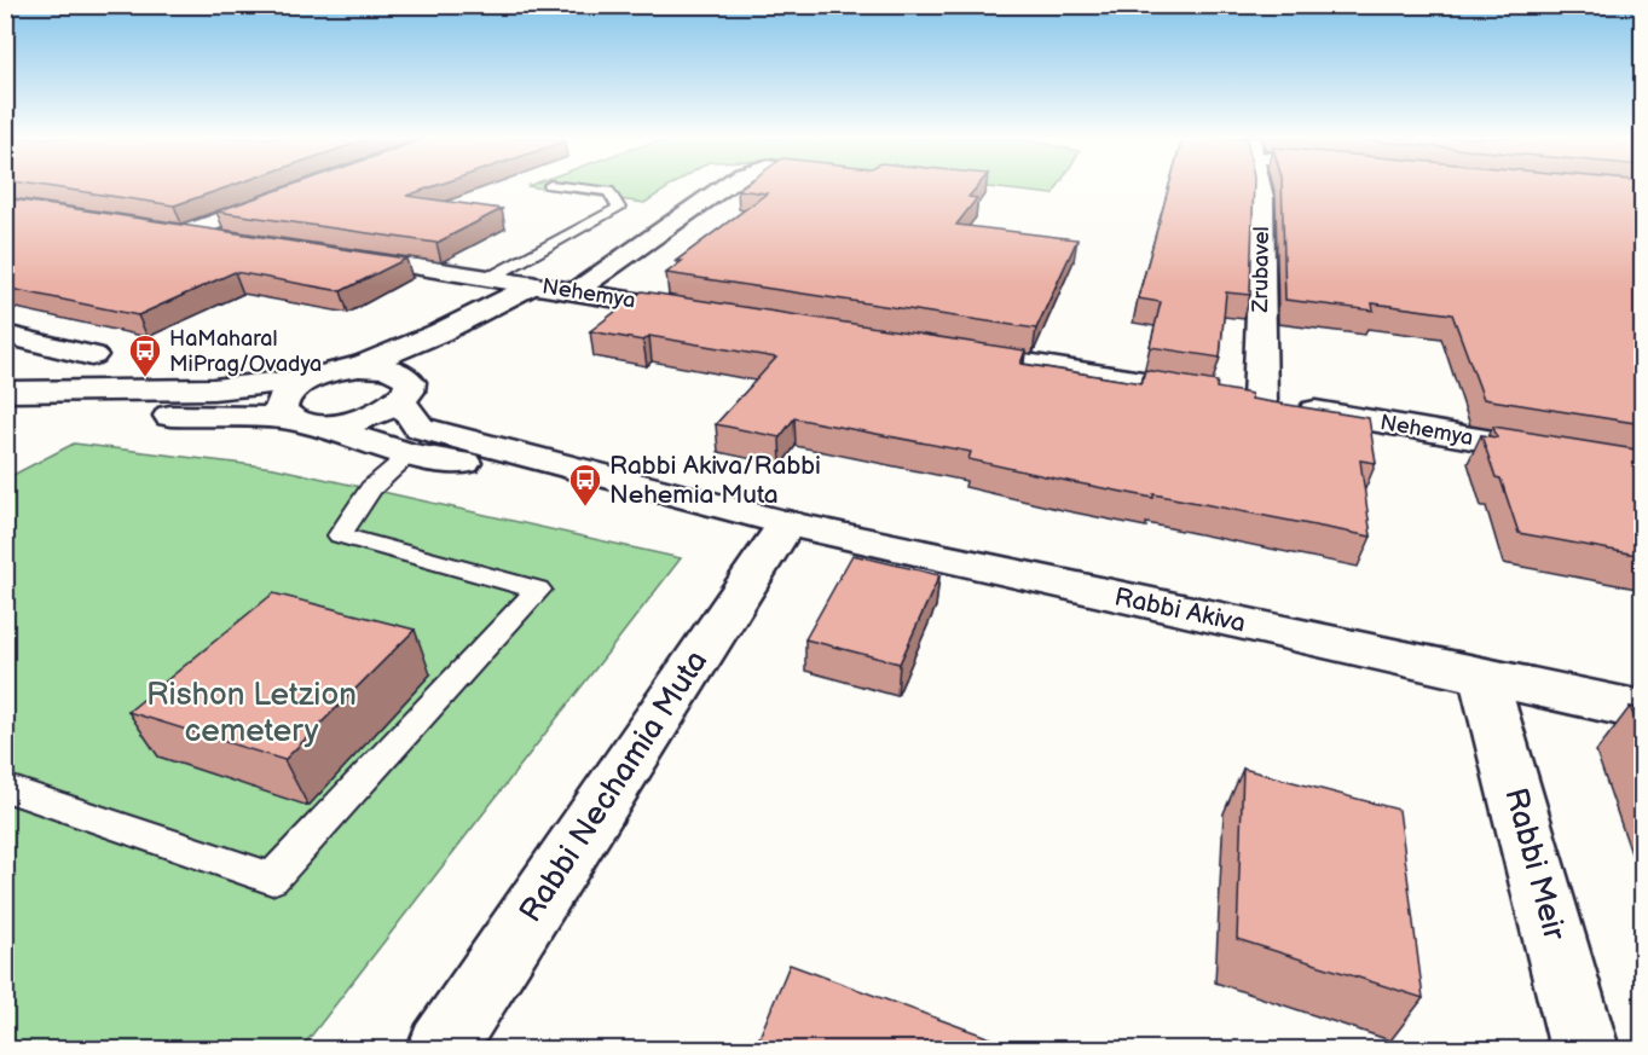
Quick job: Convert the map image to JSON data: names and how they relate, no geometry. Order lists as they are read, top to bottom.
{
  "streets": {
    "street": [
      "Zrubavel",
      "Nehemya",
      "Rabbi Akiva",
      "Rabbi Nechamia Muta",
      "Rabbi Meir"
    ]
  },
  "crossings": [
    ["Zrubavel", "Nehemya"],
    ["Rabbi Akiva", "Rabbi Nechamia Muta"],
    ["Rabbi Akiva", "Rabbi Meir"]
  ],
  "parks": ["Rishon Letzion cemetery"],
  "places": {
    "bus stop": ["HaMaharal MiPrag/Ovadya", "Rabbi Akiva/Rabbi Nehemia Muta"]
  }
}
